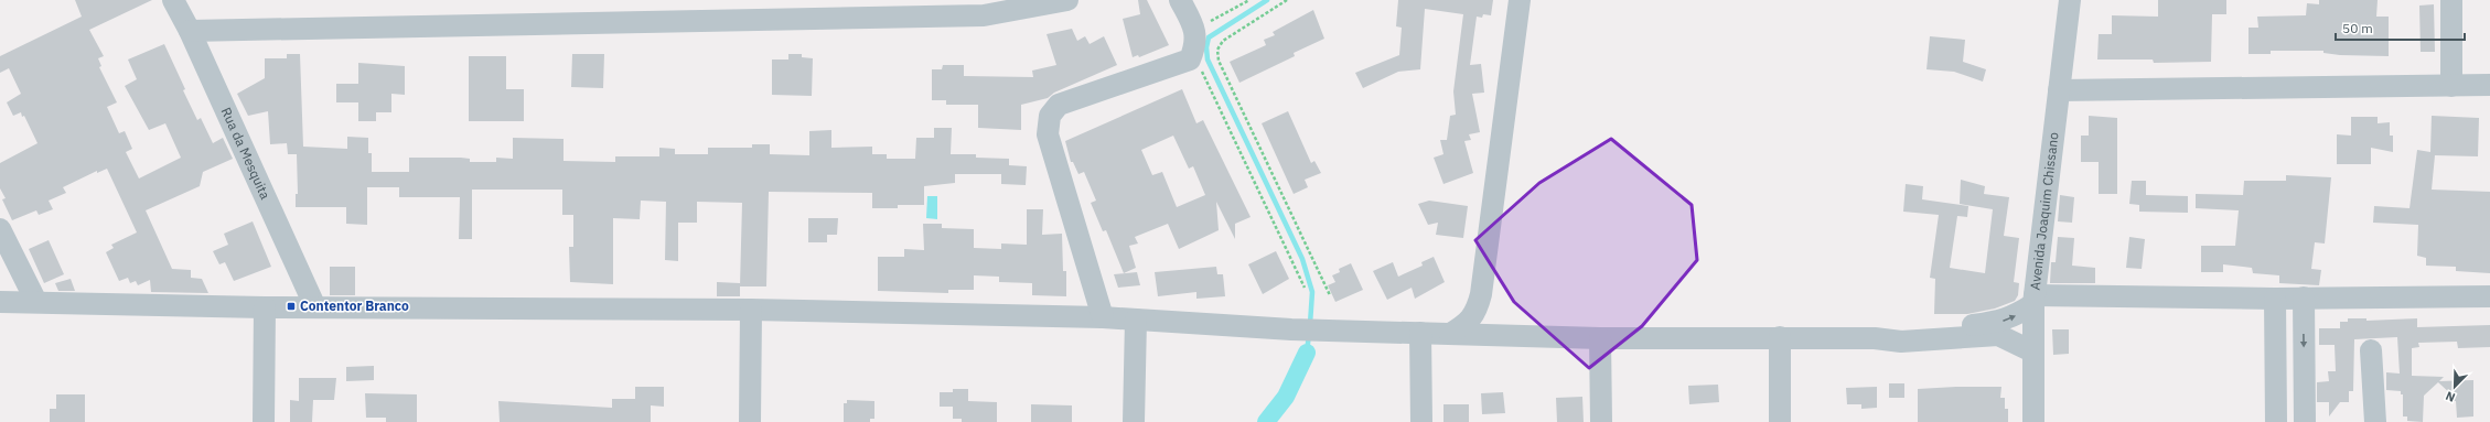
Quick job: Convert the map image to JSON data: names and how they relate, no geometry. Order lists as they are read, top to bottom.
{
  "streets": {
    "street": ["Rua da Mesquita", "Avenida Joaquim Chissano"]
  },
  "places": {
    "transit": ["Contentor Branco"]
  },
  "scale_bar": "50 m",
  "north": "bottom left"
}
